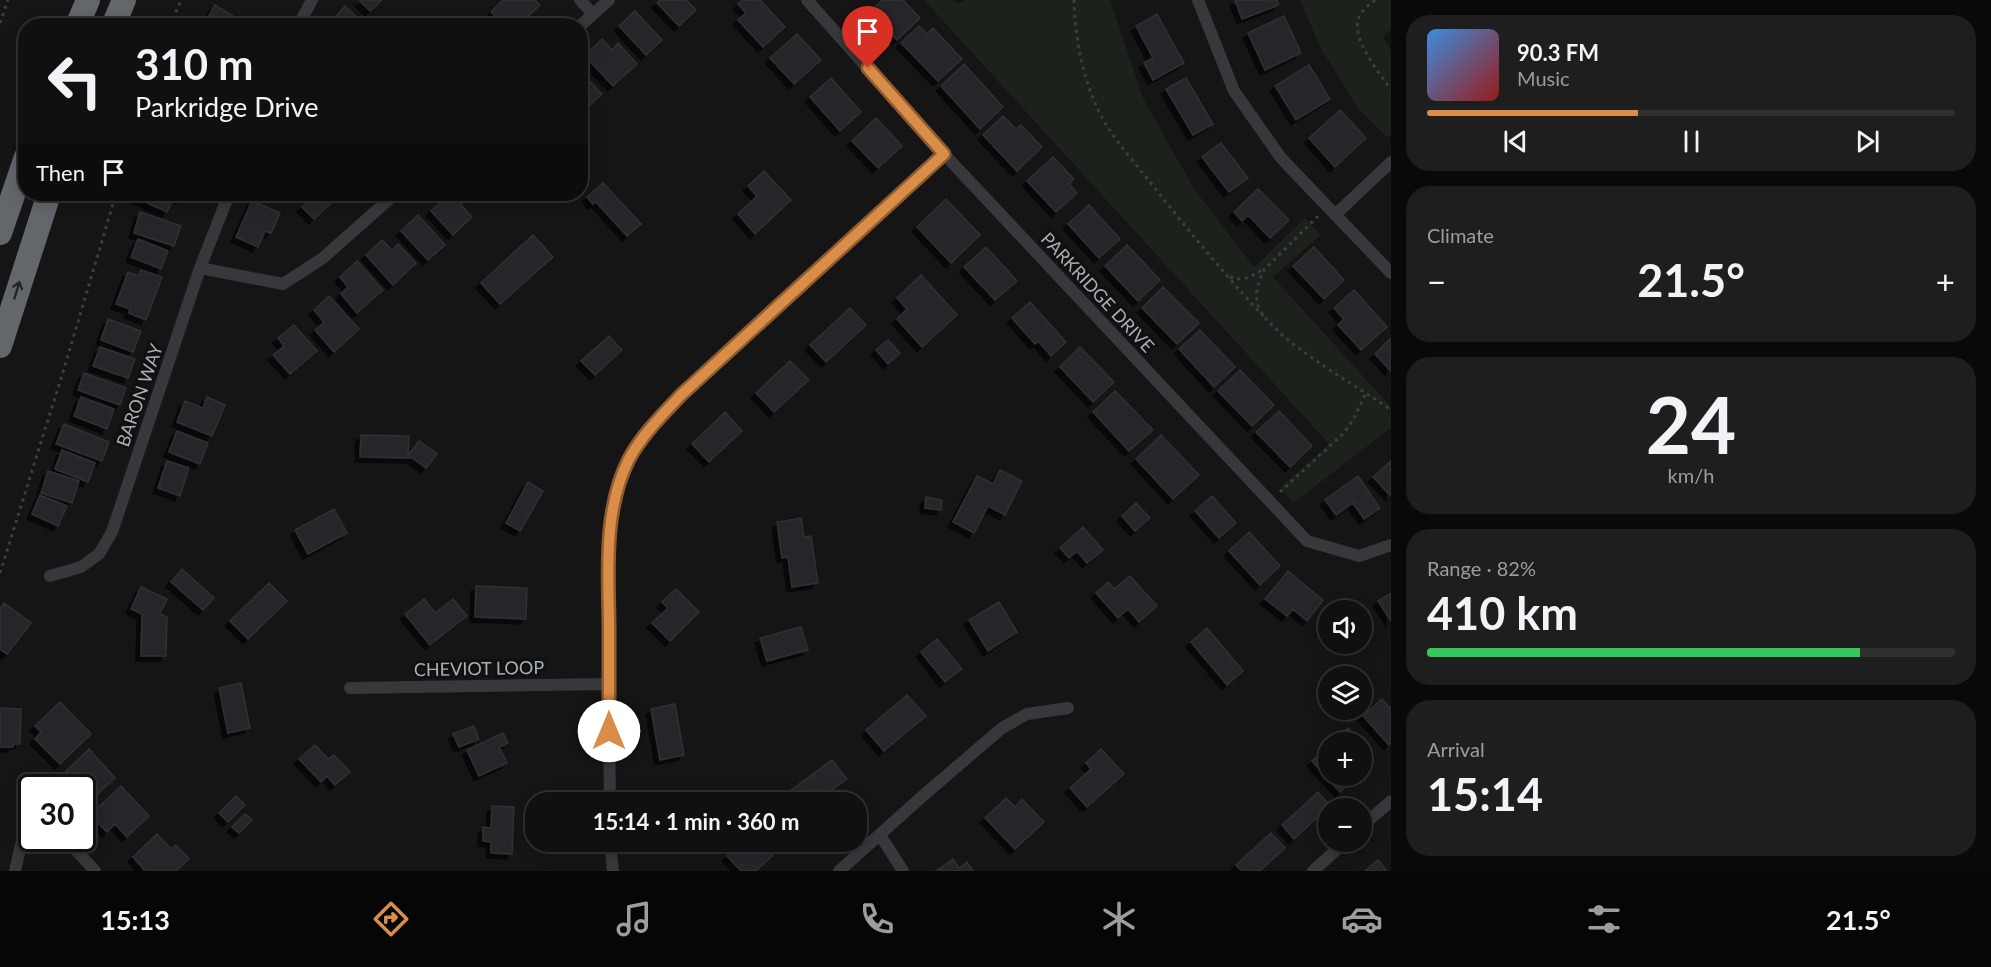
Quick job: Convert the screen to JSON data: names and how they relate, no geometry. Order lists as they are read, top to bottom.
{
  "streets": {
    "street": ["PARKRIDGE DRIVE", "BARON WAY", "CHEVIOT LOOP"]
  },
  "page": {
    "turn": ["310 m", "Parkridge Drive"],
    "song": ["90.3 FM", "Music"],
    "then": "Then",
    "tile": [
      "Climate",
      ["24", "km/h"],
      ["Range · 82%", "410 km"],
      ["Arrival", "15:14"]
    ],
    "heat": ["−", "21.5°", "+"],
    "map_buttons": ["+", "−"],
    "limit": "30",
    "trip": "15:14 · 1 min · 360 m",
    "tabs": ["15:13", "21.5°"]
  }
}
